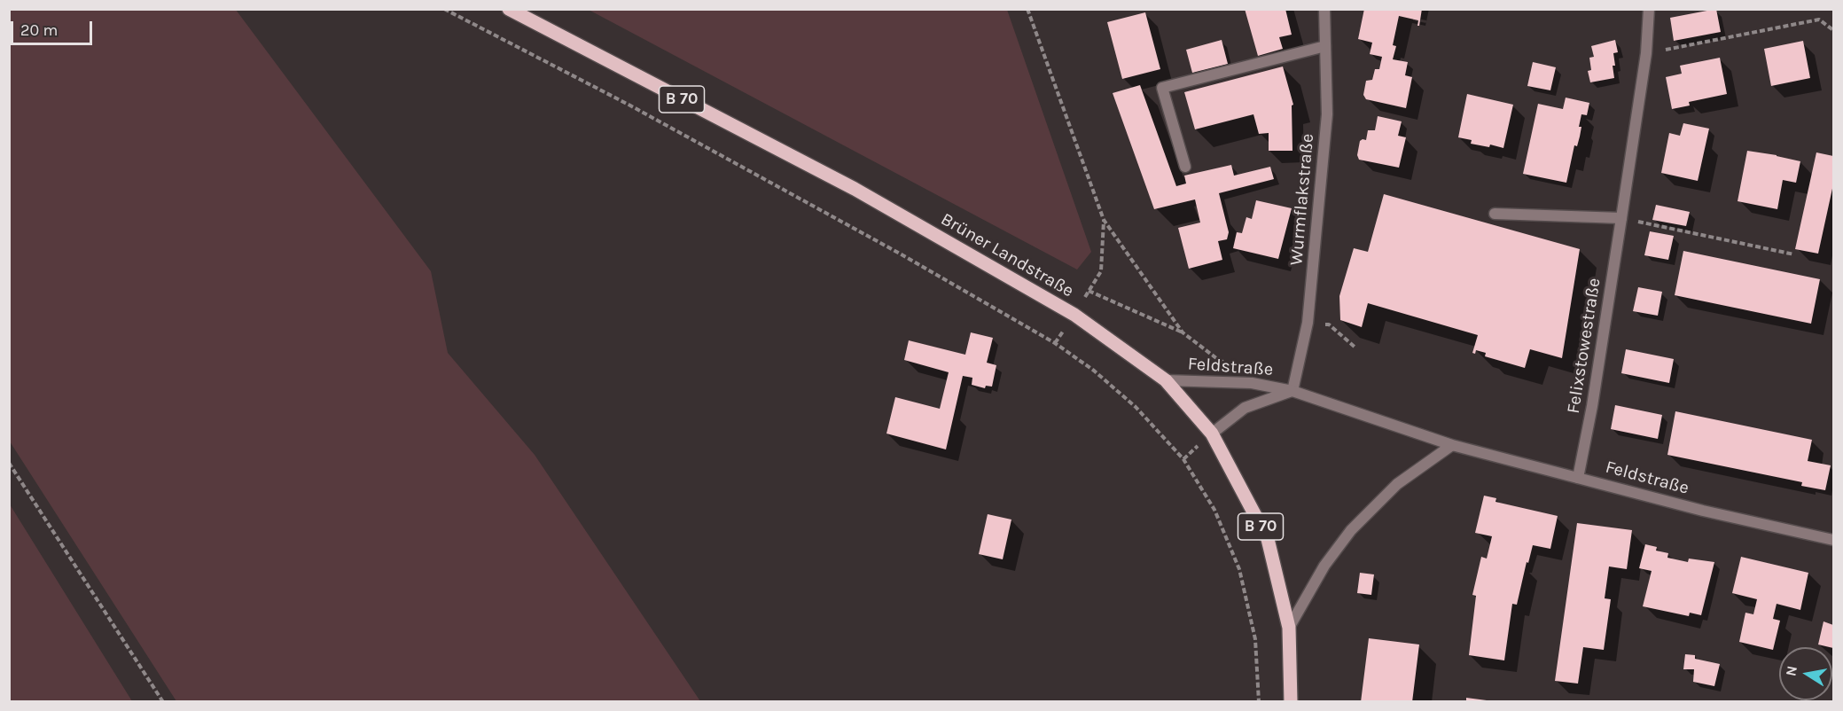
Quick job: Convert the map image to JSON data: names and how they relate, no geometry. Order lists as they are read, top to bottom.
{
  "streets": {
    "main road": ["B 70", "Brüner Landstraße"],
    "street": ["Wurmflakstraße", "Felixstowestraße", "Feldstraße"]
  },
  "crossings": [
    ["Wurmflakstraße", "Feldstraße"],
    ["Brüner Landstraße", "Feldstraße"],
    ["Felixstowestraße", "Feldstraße"]
  ],
  "scale_bar": "20 m",
  "north": "left"
}
